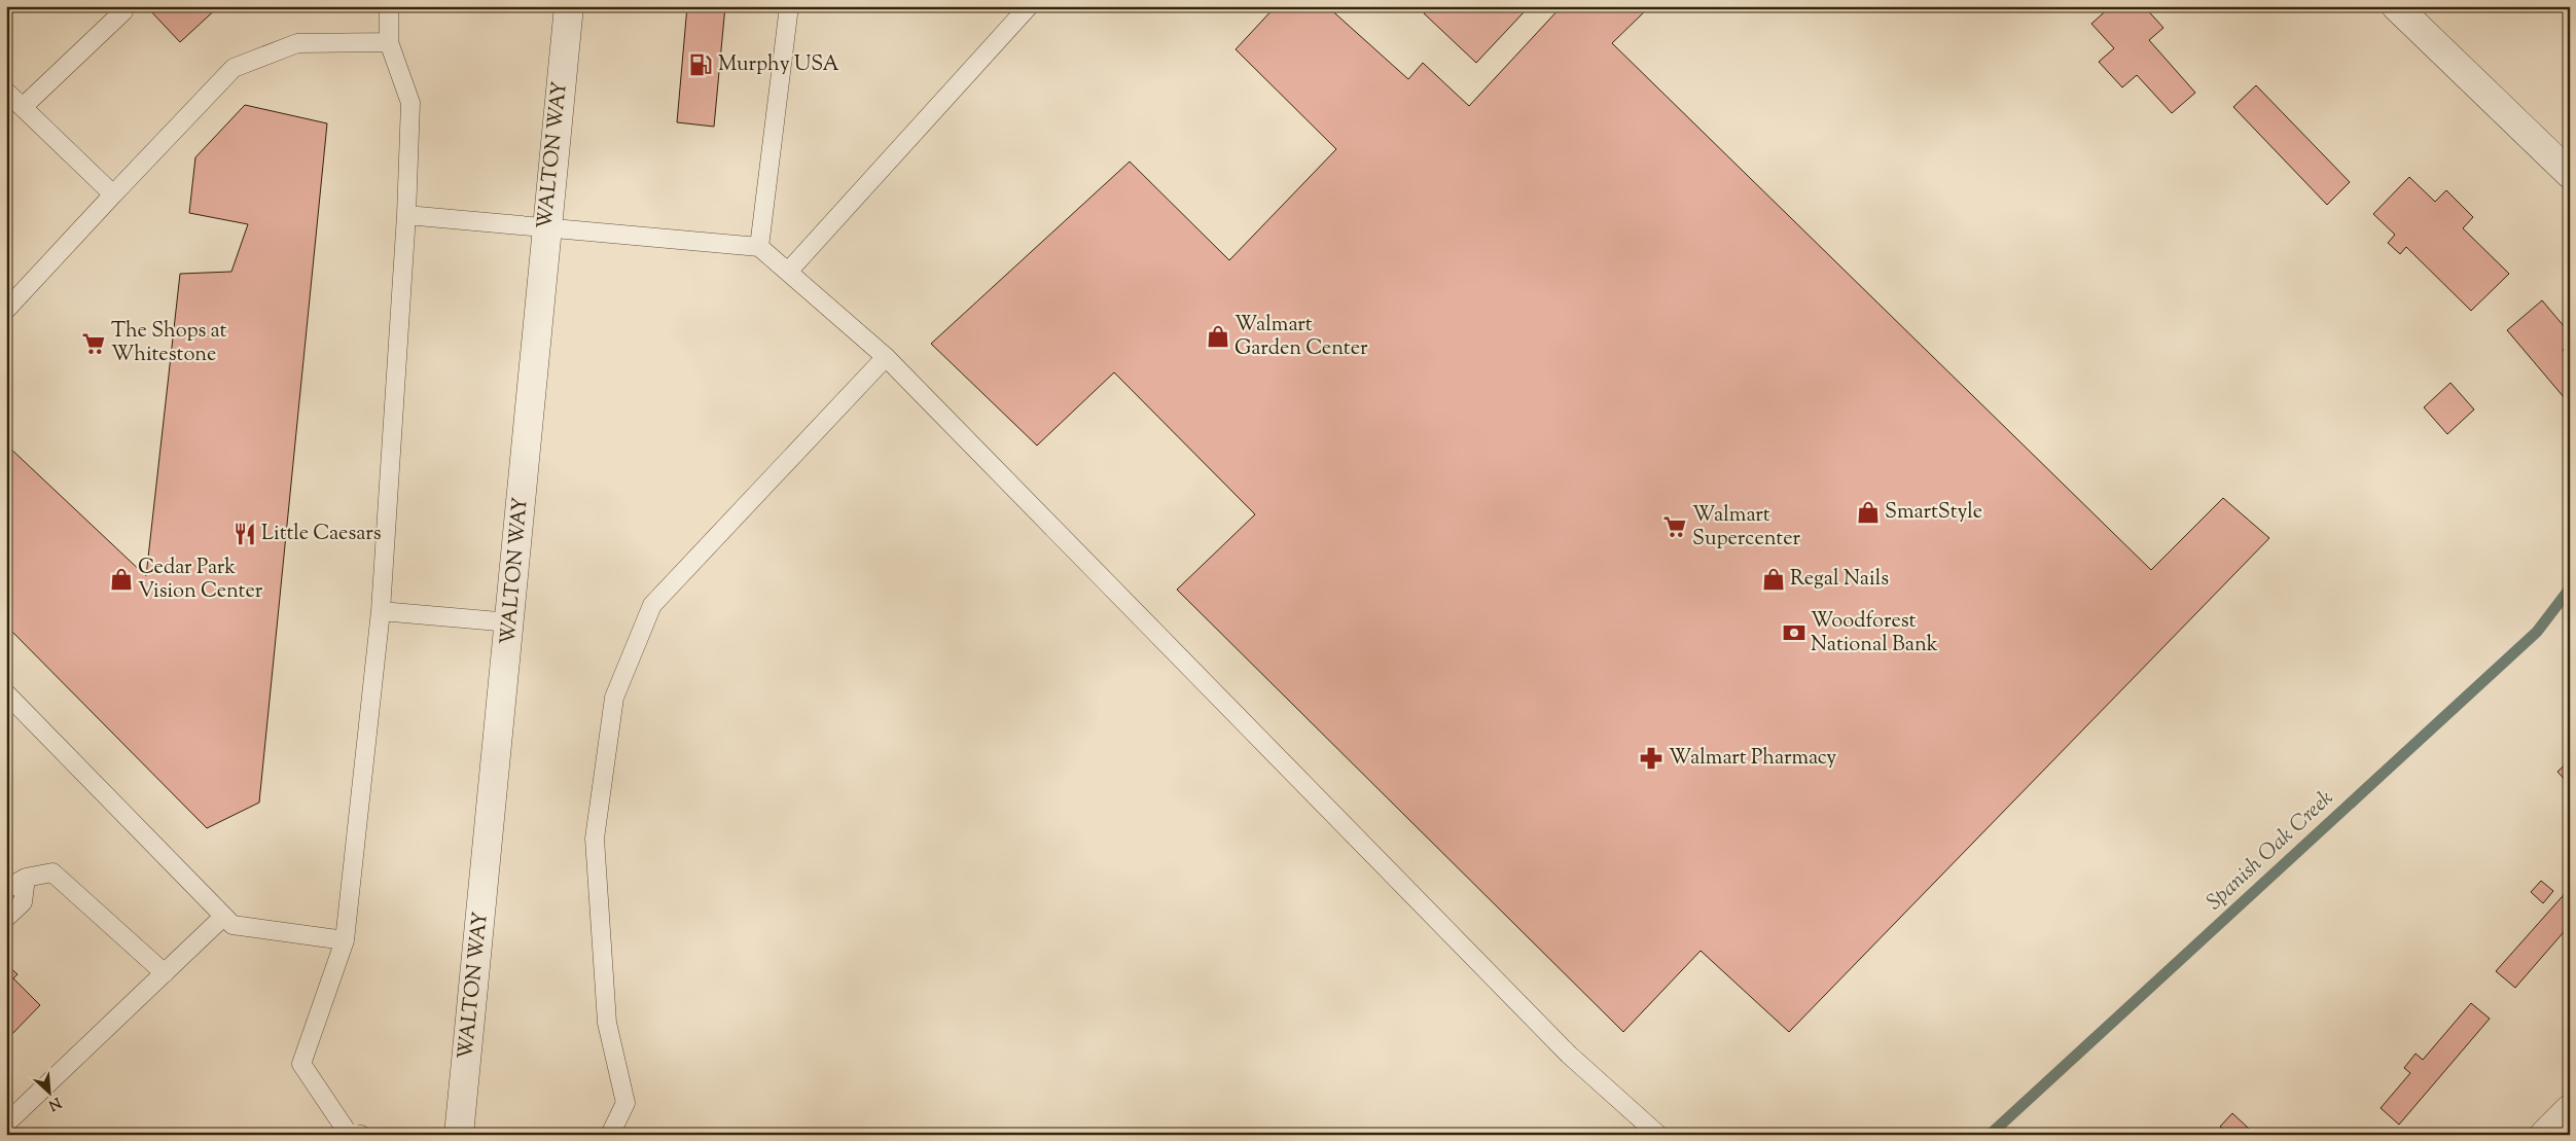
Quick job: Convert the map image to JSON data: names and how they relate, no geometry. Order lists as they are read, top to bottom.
{
  "streets": {
    "street": ["WALTON WAY"]
  },
  "water": ["Spanish Oak Creek"],
  "places": {
    "fuel station": ["Murphy USA"],
    "shop": [
      "Walmart Garden Center",
      "SmartStyle",
      "Cedar Park Vision Center",
      "Regal Nails"
    ],
    "supermarket": ["The Shops at Whitestone", "Walmart Supercenter"],
    "restaurant": ["Little Caesars"],
    "bank": ["Woodforest National Bank"],
    "pharmacy": ["Walmart Pharmacy"]
  },
  "north": "bottom right"
}
